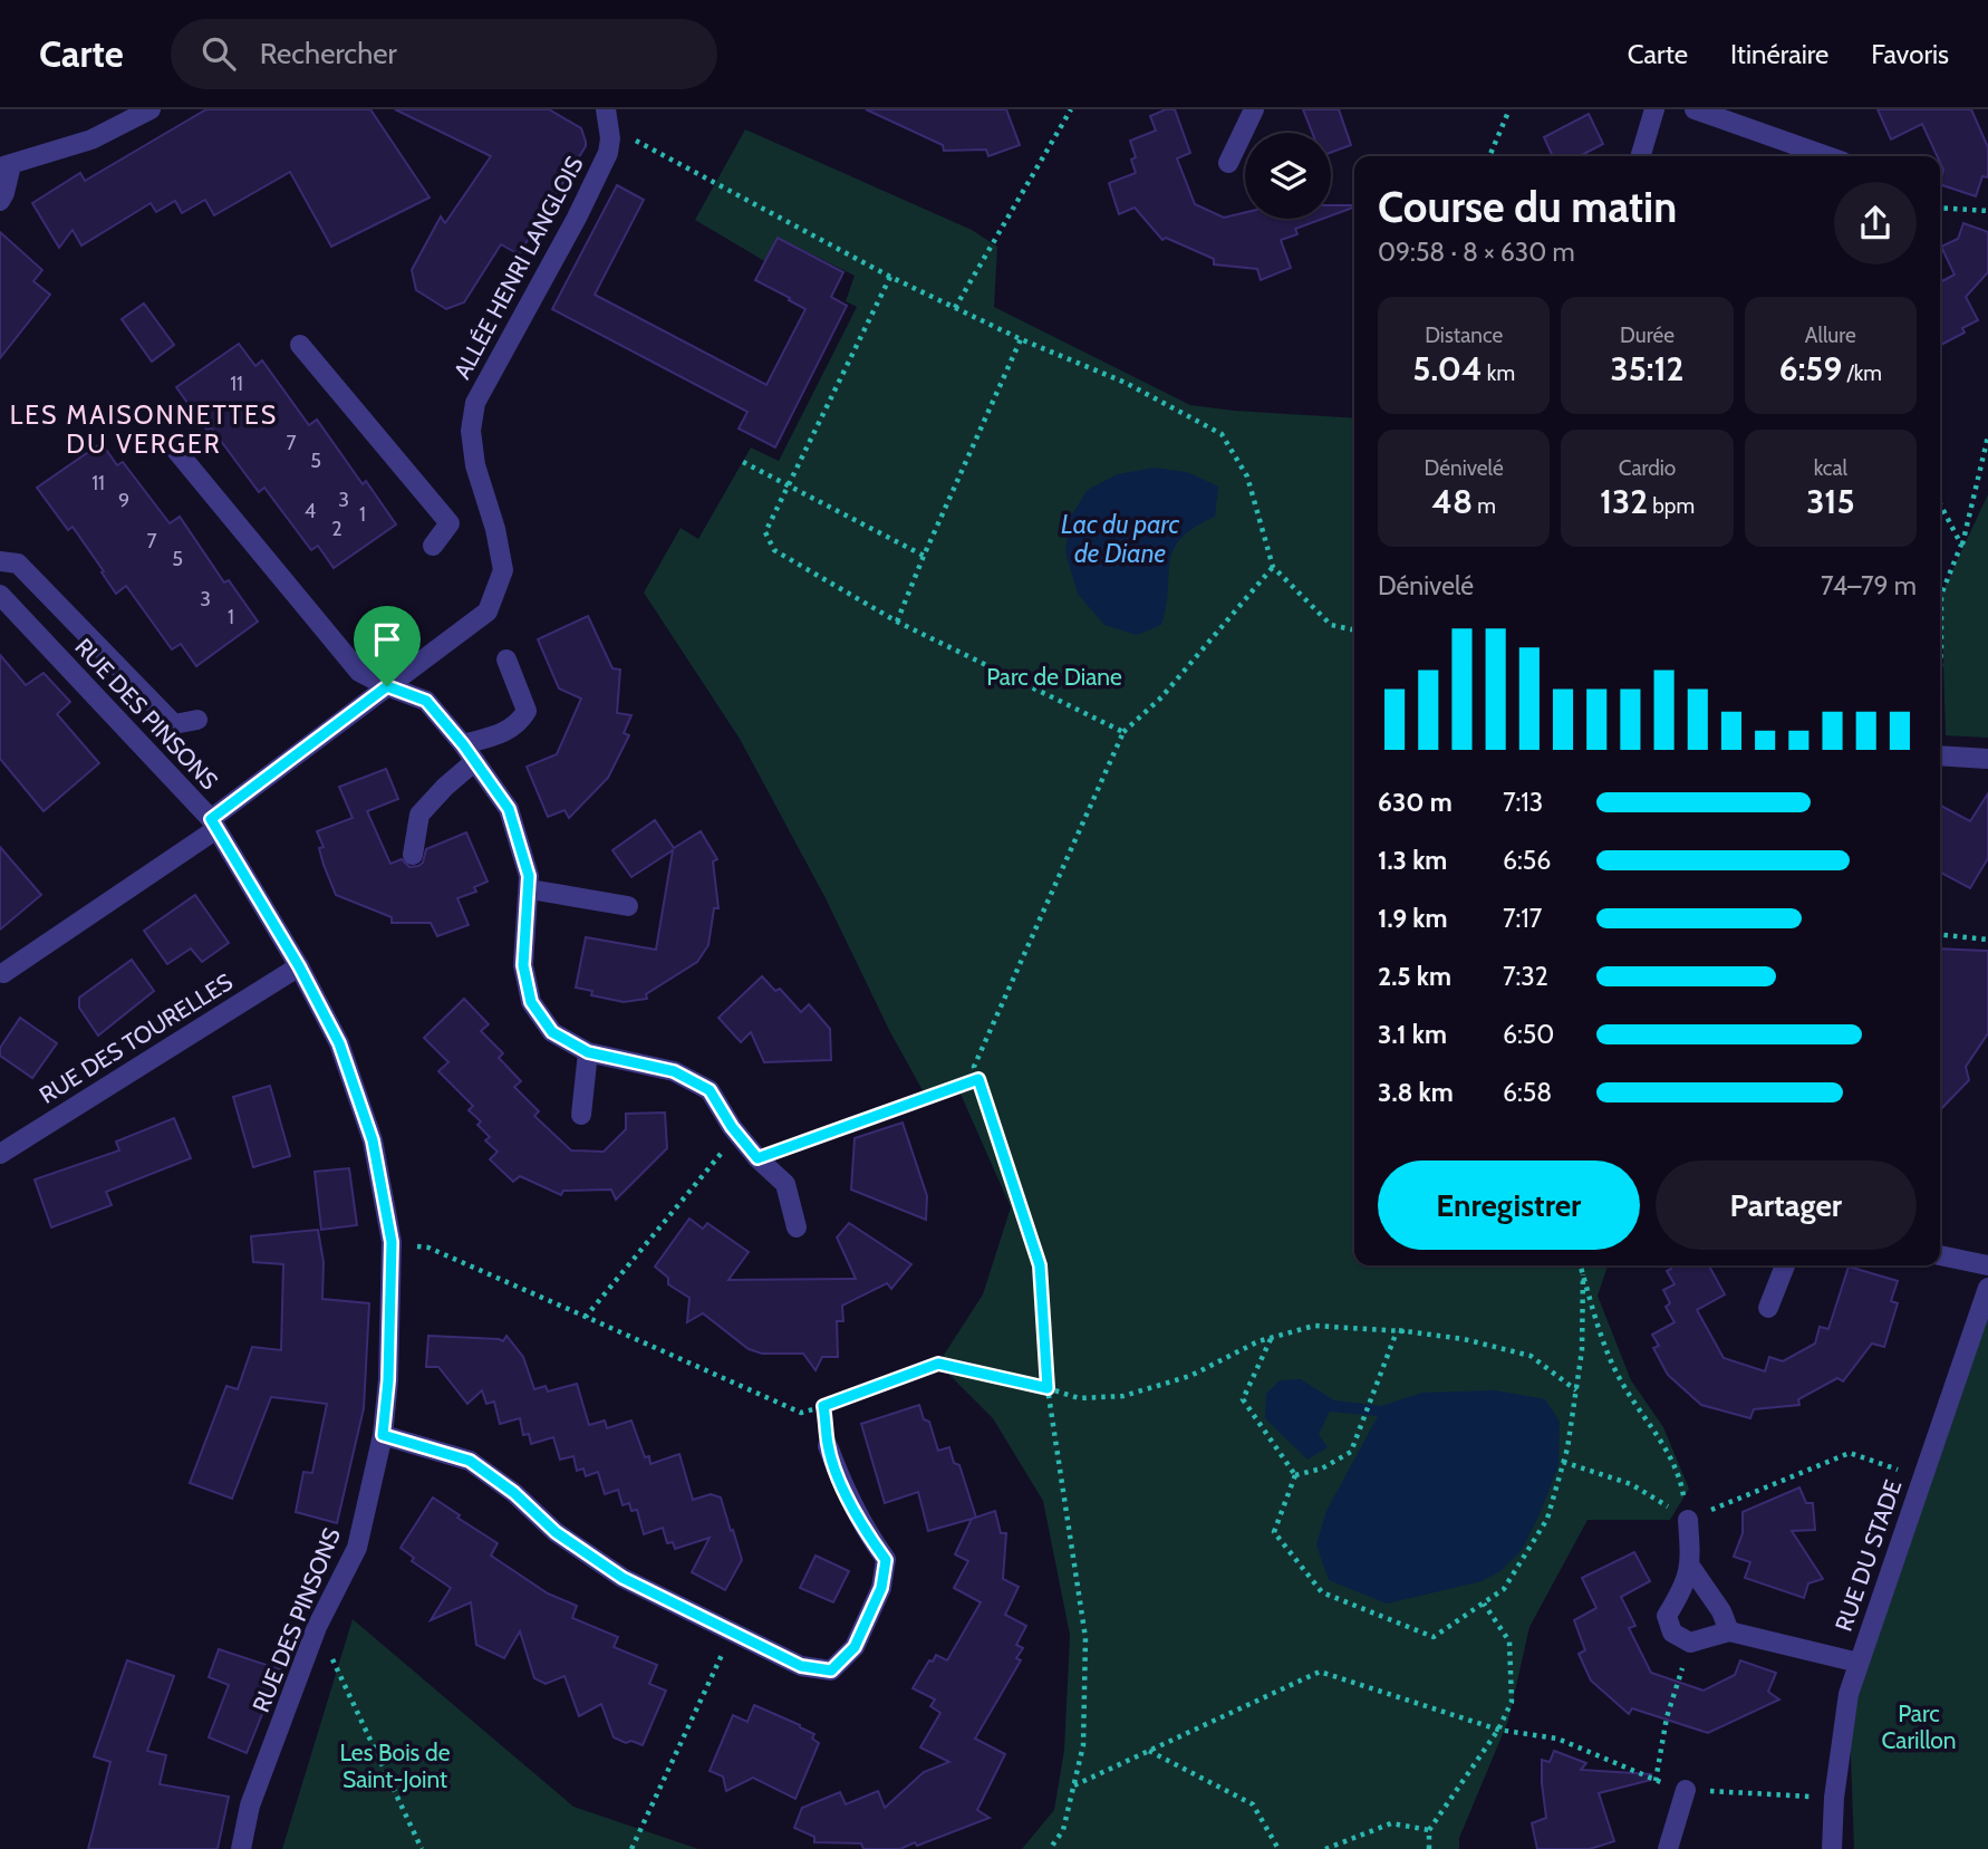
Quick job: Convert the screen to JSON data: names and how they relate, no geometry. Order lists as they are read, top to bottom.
{
  "streets": {
    "street": [
      "ALLÉE HENRI LANGLOIS",
      "RUE DES PINSONS",
      "RUE DES TOURELLES",
      "RUE DU STADE"
    ]
  },
  "crossings": [
    ["ALLÉE HENRI LANGLOIS", "RUE DES PINSONS"],
    ["RUE DES PINSONS", "RUE DES TOURELLES"]
  ],
  "districts": ["LES MAISONNETTES DU VERGER"],
  "water": ["Lac du parc de Diane"],
  "parks": ["Parc de Diane", "Parc Carillon", "Les Bois de Saint-Joint"],
  "house_numbers": [
    "11",
    "7",
    "5",
    "11",
    "3",
    "9",
    "4",
    "1",
    "2",
    "7",
    "5",
    "3",
    "1"
  ],
  "page": {
    "header": "Carte",
    "search": "Rechercher",
    "nav": ["Carte", "Itinéraire", "Favoris"],
    "heading": ["Course du matin", "09:58 · 8 × 630 m"],
    "stats": [
      ["Distance", "5.04 km"],
      ["Durée", "35:12"],
      ["Allure", "6:59 /km"],
      ["Dénivelé", "48 m"],
      ["Cardio", "132 bpm"],
      ["kcal", "315"]
    ],
    "chart": ["Dénivelé", "74–79 m"],
    "list": [
      {
        "name": "630 m",
        "note": "7:13"
      },
      {
        "name": "1.3 km",
        "note": "6:56"
      },
      {
        "name": "1.9 km",
        "note": "7:17"
      },
      {
        "name": "2.5 km",
        "note": "7:32"
      },
      {
        "name": "3.1 km",
        "note": "6:50"
      },
      {
        "name": "3.8 km",
        "note": "6:58"
      }
    ],
    "buttons": ["Enregistrer", "Partager"]
  }
}
